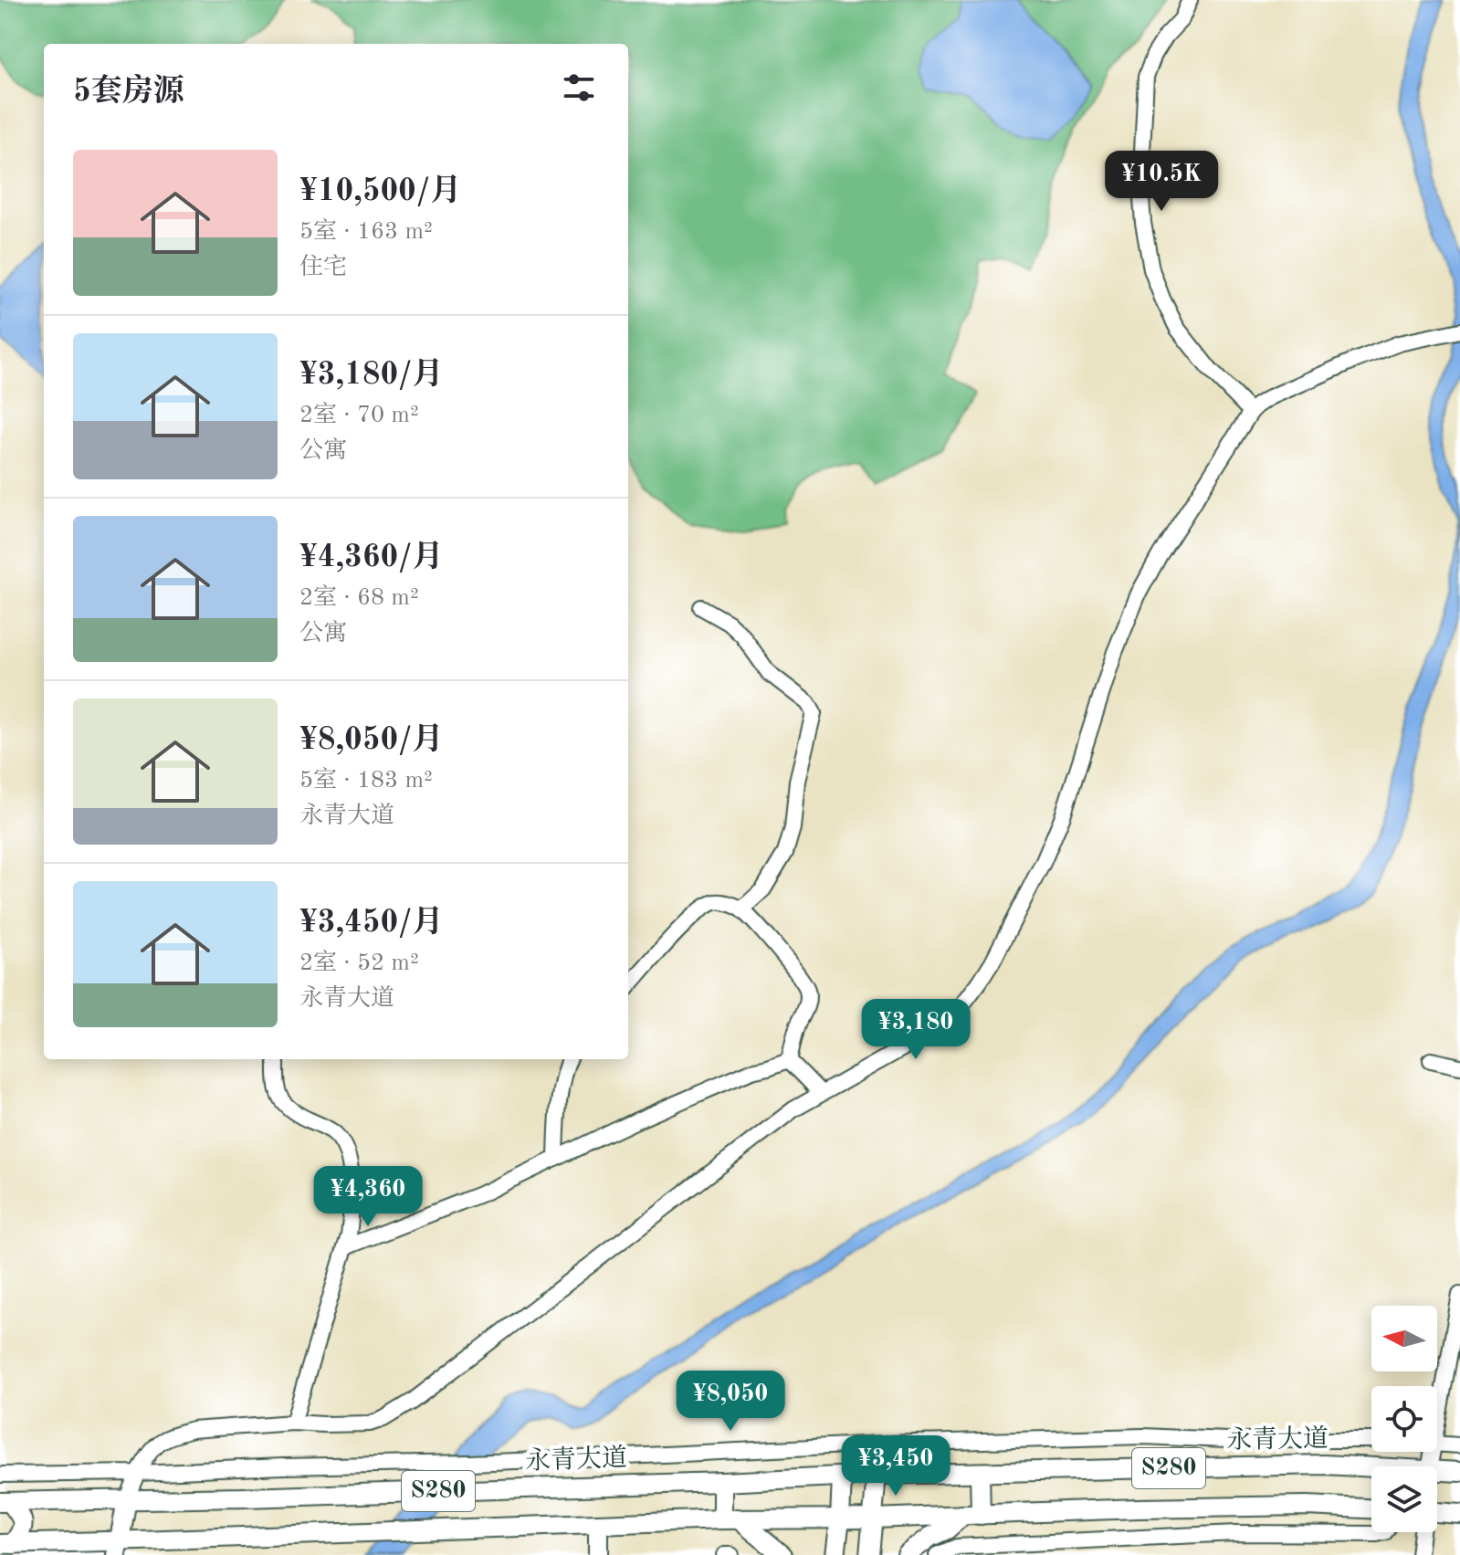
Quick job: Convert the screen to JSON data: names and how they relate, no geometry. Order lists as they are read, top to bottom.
{
  "streets": {
    "main road": ["永青大道", "S280"]
  },
  "north": "left",
  "page": {
    "heading": "5套房源",
    "list": [
      {
        "name": "¥10,500/月",
        "note": "5室 · 163 m² · 住宅"
      },
      {
        "name": "¥3,180/月",
        "note": "2室 · 70 m² · 公寓"
      },
      {
        "name": "¥4,360/月",
        "note": "2室 · 68 m² · 公寓"
      },
      {
        "name": "¥8,050/月",
        "note": "5室 · 183 m² · 永青大道"
      },
      {
        "name": "¥3,450/月",
        "note": "2室 · 52 m² · 永青大道"
      }
    ],
    "price": [
      "¥10.5K",
      "¥3,180",
      "¥4,360",
      "¥8,050",
      "¥3,450"
    ]
  }
}
